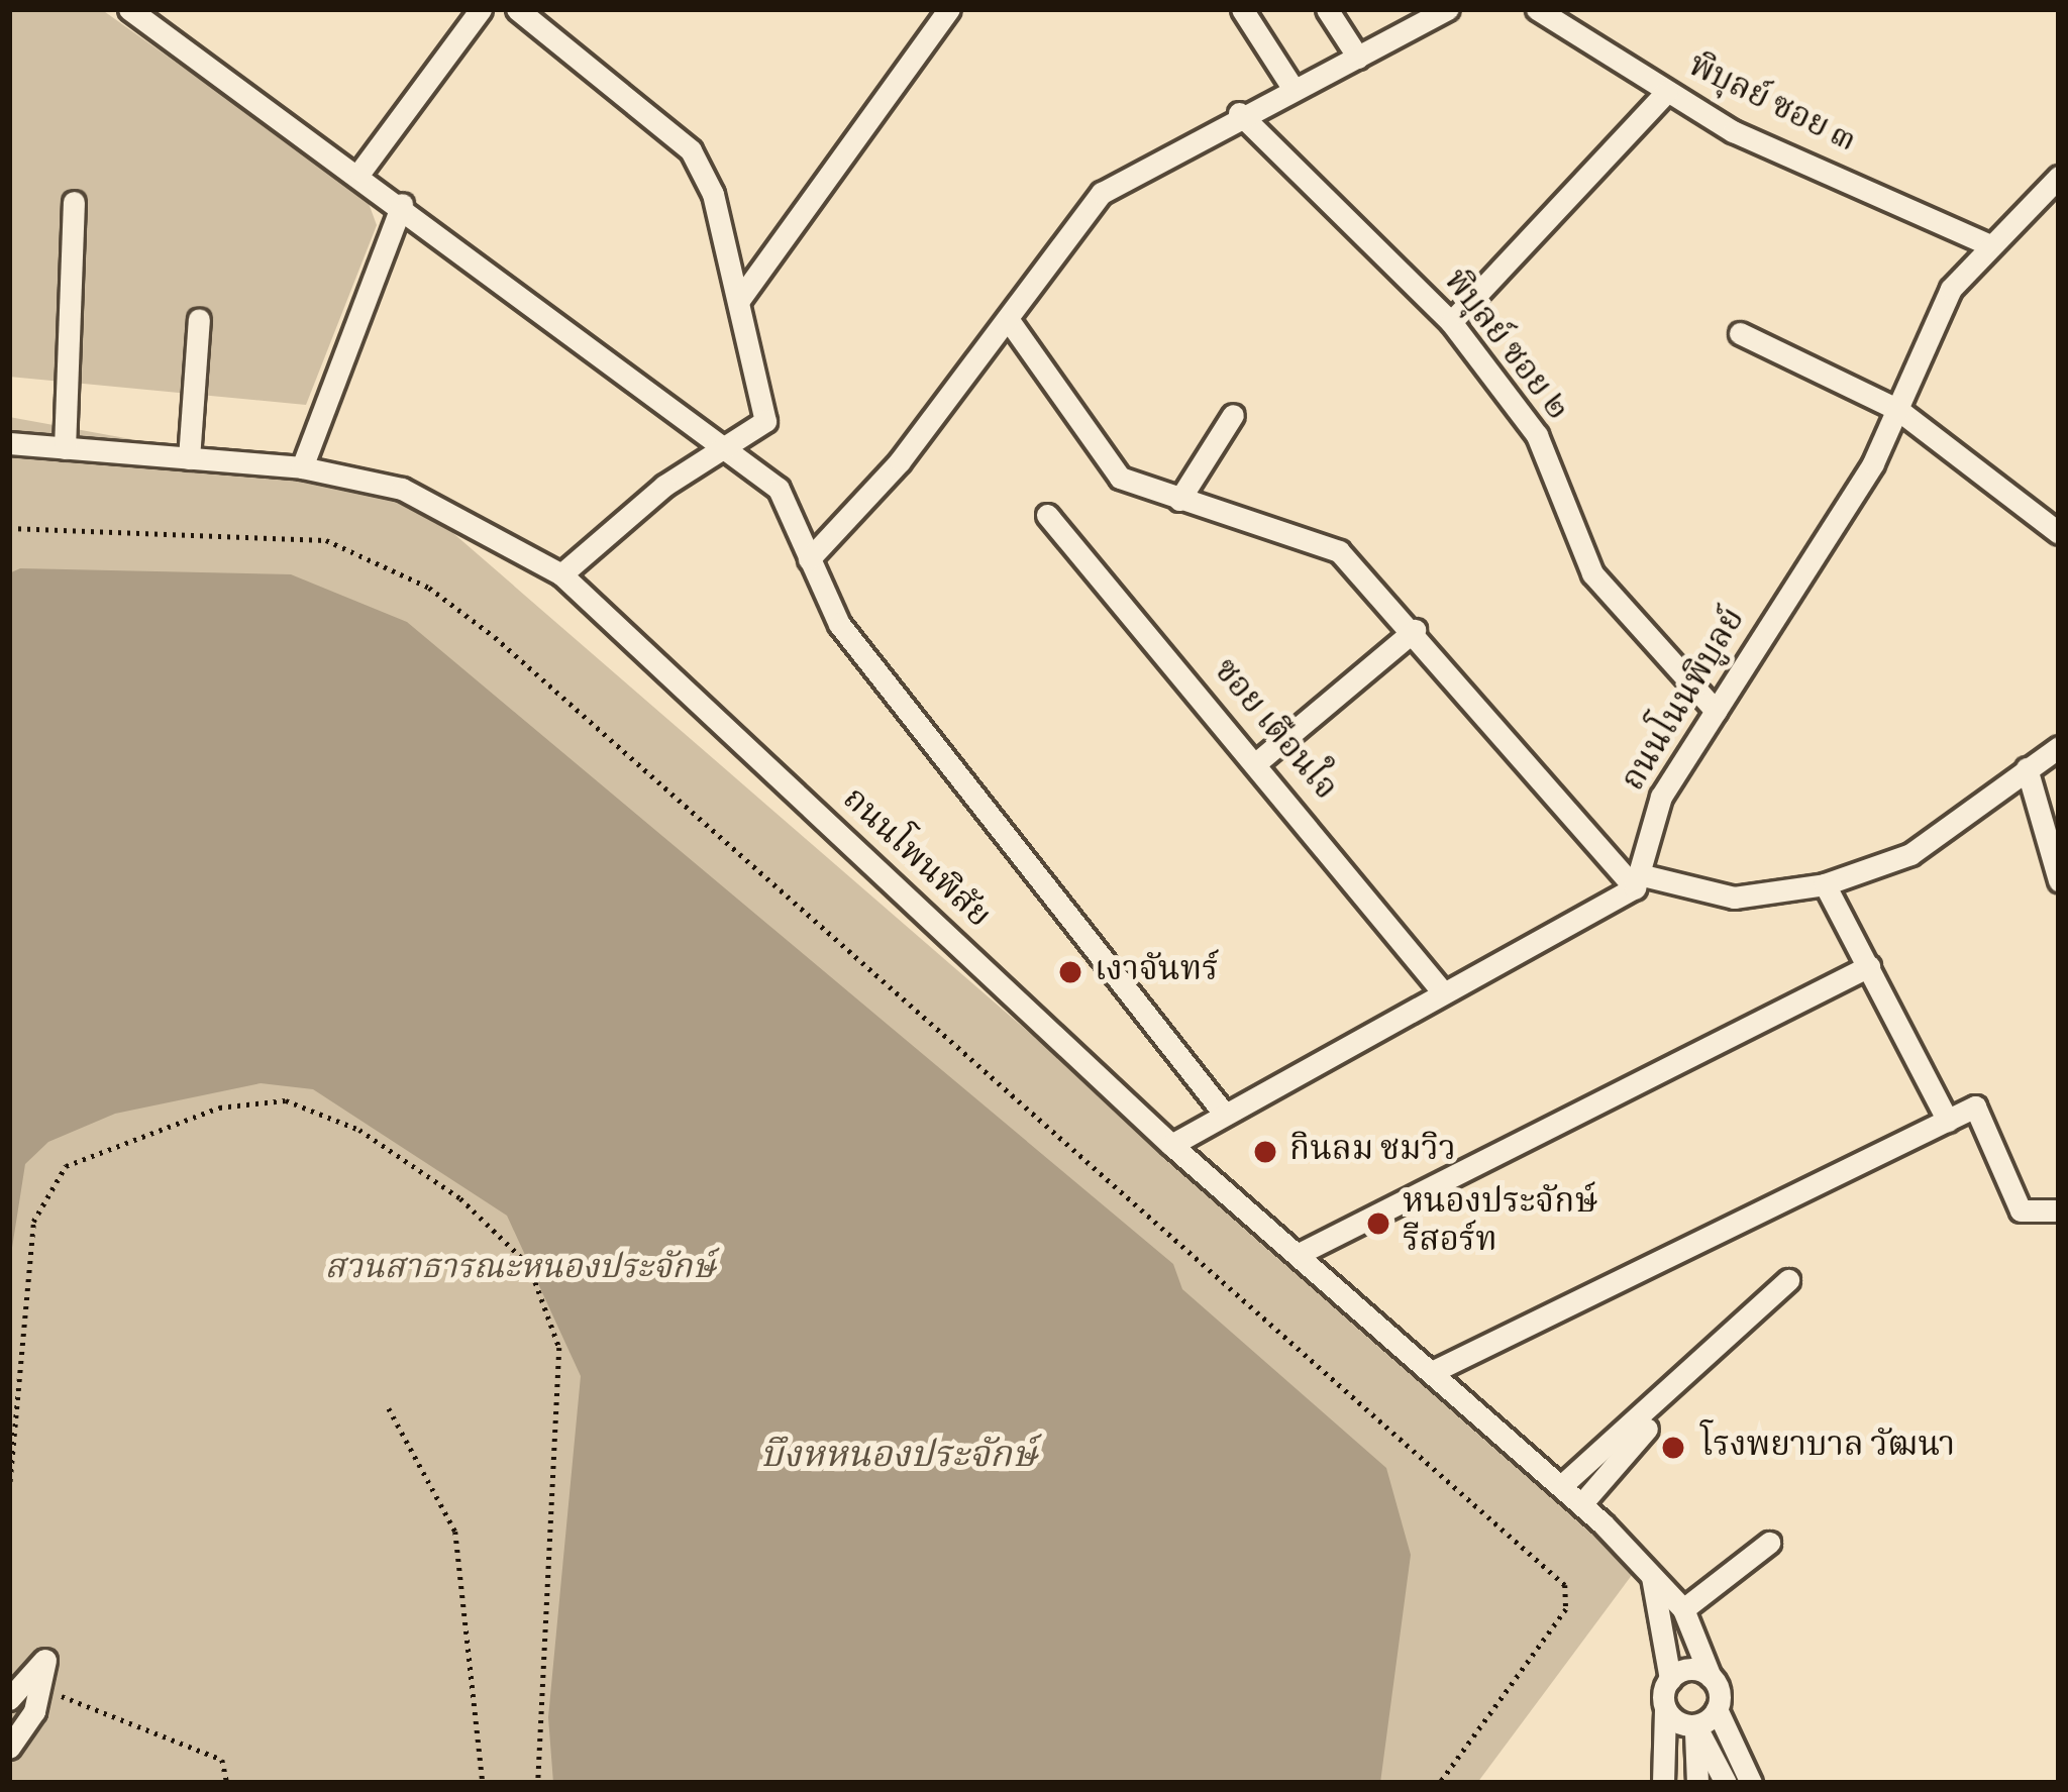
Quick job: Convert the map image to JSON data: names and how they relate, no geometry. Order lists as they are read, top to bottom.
{
  "streets": {
    "street": [
      "พิบุลย์ ซอย ๓",
      "พิบุลย์ ซอย ๒",
      "ถนนโนนพิบูลย์",
      "ซอย เตือนใจ",
      "ถนนโพนพิสัย"
    ]
  },
  "crossings": [
    ["พิบุลย์ ซอย ๓", "ถนนโนนพิบูลย์"],
    ["พิบุลย์ ซอย ๒", "ถนนโนนพิบูลย์"]
  ],
  "water": ["บึงหหนองประจักษ์"],
  "parks": ["สวนสาธารณะหนองประจักษ์"],
  "places": [
    "เงาจันทร์",
    "กินลม ชมวิว",
    "หนองประจักษ์ รีสอร์ท",
    "โรงพยาบาล วัฒนา"
  ]
}
